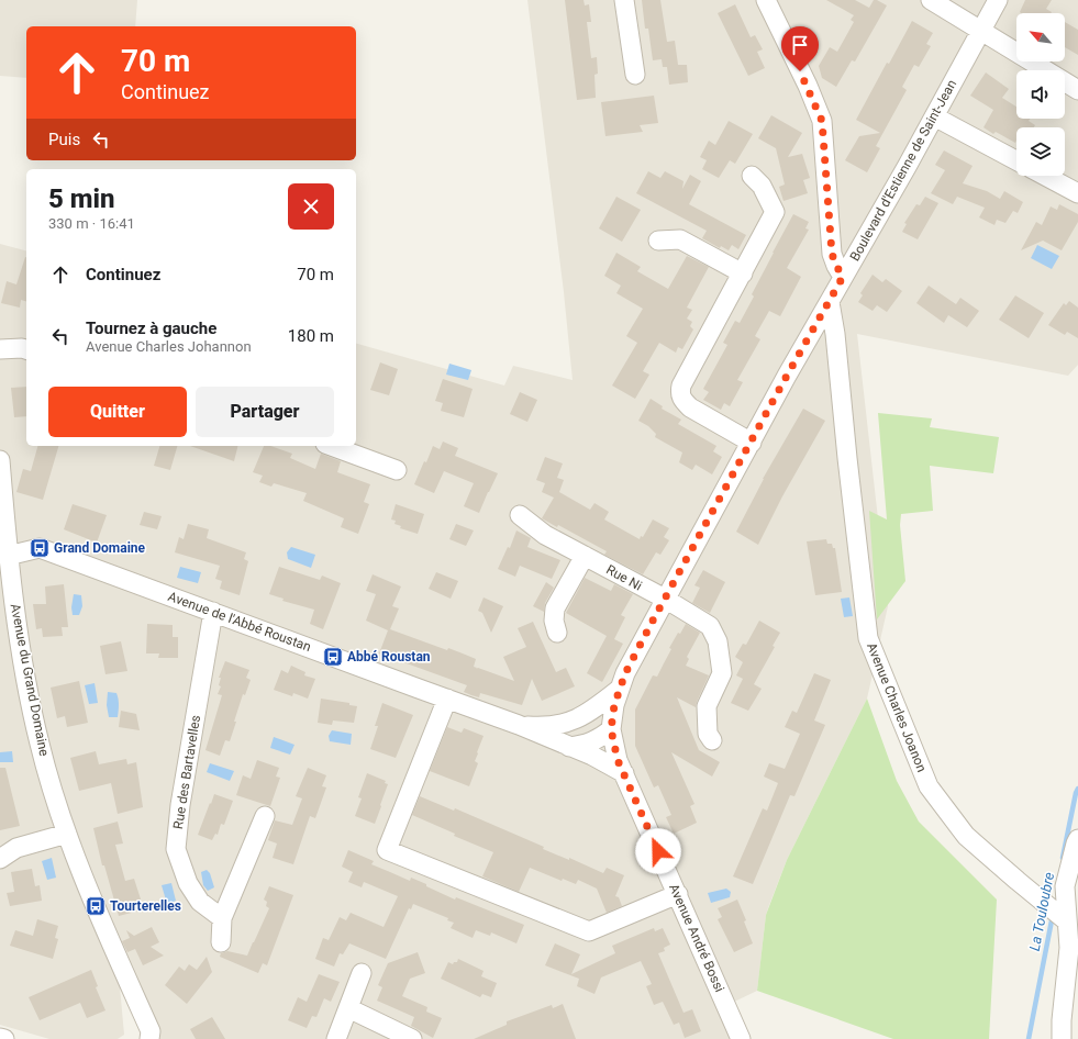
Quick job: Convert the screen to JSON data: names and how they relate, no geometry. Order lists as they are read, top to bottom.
{
  "streets": {
    "street": [
      "Boulevard d'Estienne de Saint-Jean",
      "Rue Ni",
      "Avenue de l'Abbé Roustan",
      "Avenue du Grand Domaine",
      "Avenue Charles Joanon",
      "Rue des Bartavelles",
      "Avenue André Bossi"
    ]
  },
  "crossings": [
    ["Boulevard d'Estienne de Saint-Jean", "Rue Ni"],
    ["Boulevard d'Estienne de Saint-Jean", "Avenue de l'Abbé Roustan"],
    ["Boulevard d'Estienne de Saint-Jean", "Avenue Charles Joanon"],
    ["Boulevard d'Estienne de Saint-Jean", "Avenue André Bossi"],
    ["Avenue de l'Abbé Roustan", "Avenue du Grand Domaine"],
    ["Avenue de l'Abbé Roustan", "Rue des Bartavelles"],
    ["Avenue de l'Abbé Roustan", "Avenue André Bossi"]
  ],
  "water": ["La Touloubre"],
  "places": {
    "bus stop": ["Grand Domaine", "Abbé Roustan", "Tourterelles"]
  },
  "north": "top left",
  "page": {
    "turn": ["70 m", "Continuez"],
    "then": "Puis",
    "heading": ["5 min", "330 m · 16:41"],
    "list": [
      {
        "name": "Continuez",
        "value": "70 m"
      },
      {
        "name": "Tournez à gauche",
        "note": "Avenue Charles Johannon",
        "value": "180 m"
      }
    ],
    "buttons": ["Quitter", "Partager"]
  }
}
